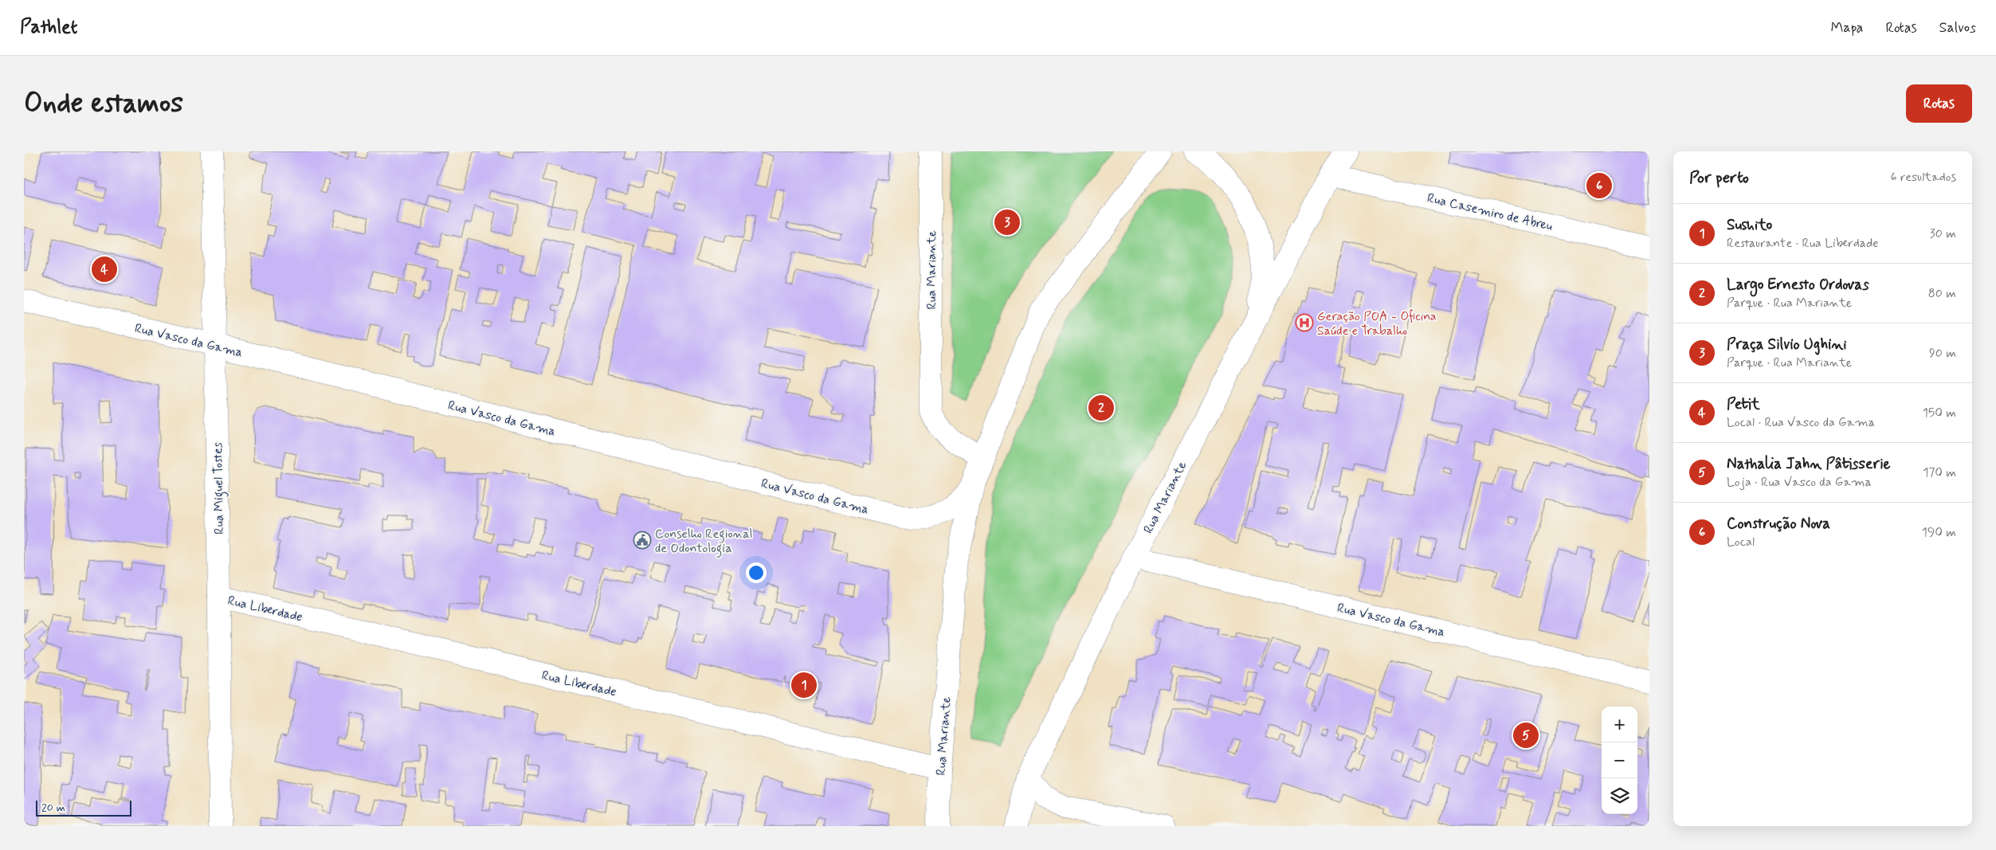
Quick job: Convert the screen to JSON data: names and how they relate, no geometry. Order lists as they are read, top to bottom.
{
  "streets": {
    "street": [
      "Rua Casemiro de Abreu",
      "Rua Mariante",
      "Rua Vasco da Gama",
      "Rua Miguel Tostes",
      "Rua Liberdade"
    ]
  },
  "crossings": [
    ["Rua Casemiro de Abreu", "Rua Mariante"],
    ["Rua Mariante", "Rua Vasco da Gama"],
    ["Rua Mariante", "Rua Liberdade"],
    ["Rua Vasco da Gama", "Rua Miguel Tostes"],
    ["Rua Miguel Tostes", "Rua Liberdade"]
  ],
  "places": {
    "hospital": ["Geração POA - Oficina Saúde e Trabalho"],
    "public building": ["Conselho Regional de Odontologia"]
  },
  "scale_bar": "20 m",
  "page": {
    "header": "Pathlet",
    "nav": ["Mapa", "Rotas", "Salvos"],
    "buttons": "Rotas",
    "title": "Onde estamos",
    "heading": ["Por perto", "6 resultados"],
    "pins": [
      "6",
      "3",
      "4",
      "2",
      "1",
      "5"
    ],
    "list": [
      {
        "mark": "1",
        "name": "Sushito",
        "note": "Restaurante · Rua Liberdade",
        "value": "30 m"
      },
      {
        "mark": "2",
        "name": "Largo Ernesto Ordovas",
        "note": "Parque · Rua Mariante",
        "value": "80 m"
      },
      {
        "mark": "3",
        "name": "Praça Silvio Ughini",
        "note": "Parque · Rua Mariante",
        "value": "90 m"
      },
      {
        "mark": "4",
        "name": "Petit",
        "note": "Local · Rua Vasco da Gama",
        "value": "150 m"
      },
      {
        "mark": "5",
        "name": "Nathalia Jahn Pâtisserie",
        "note": "Loja · Rua Vasco da Gama",
        "value": "170 m"
      },
      {
        "mark": "6",
        "name": "Construção Nova",
        "note": "Local",
        "value": "190 m"
      }
    ],
    "map_buttons": ["+", "−"],
    "scale": "20 m"
  }
}
